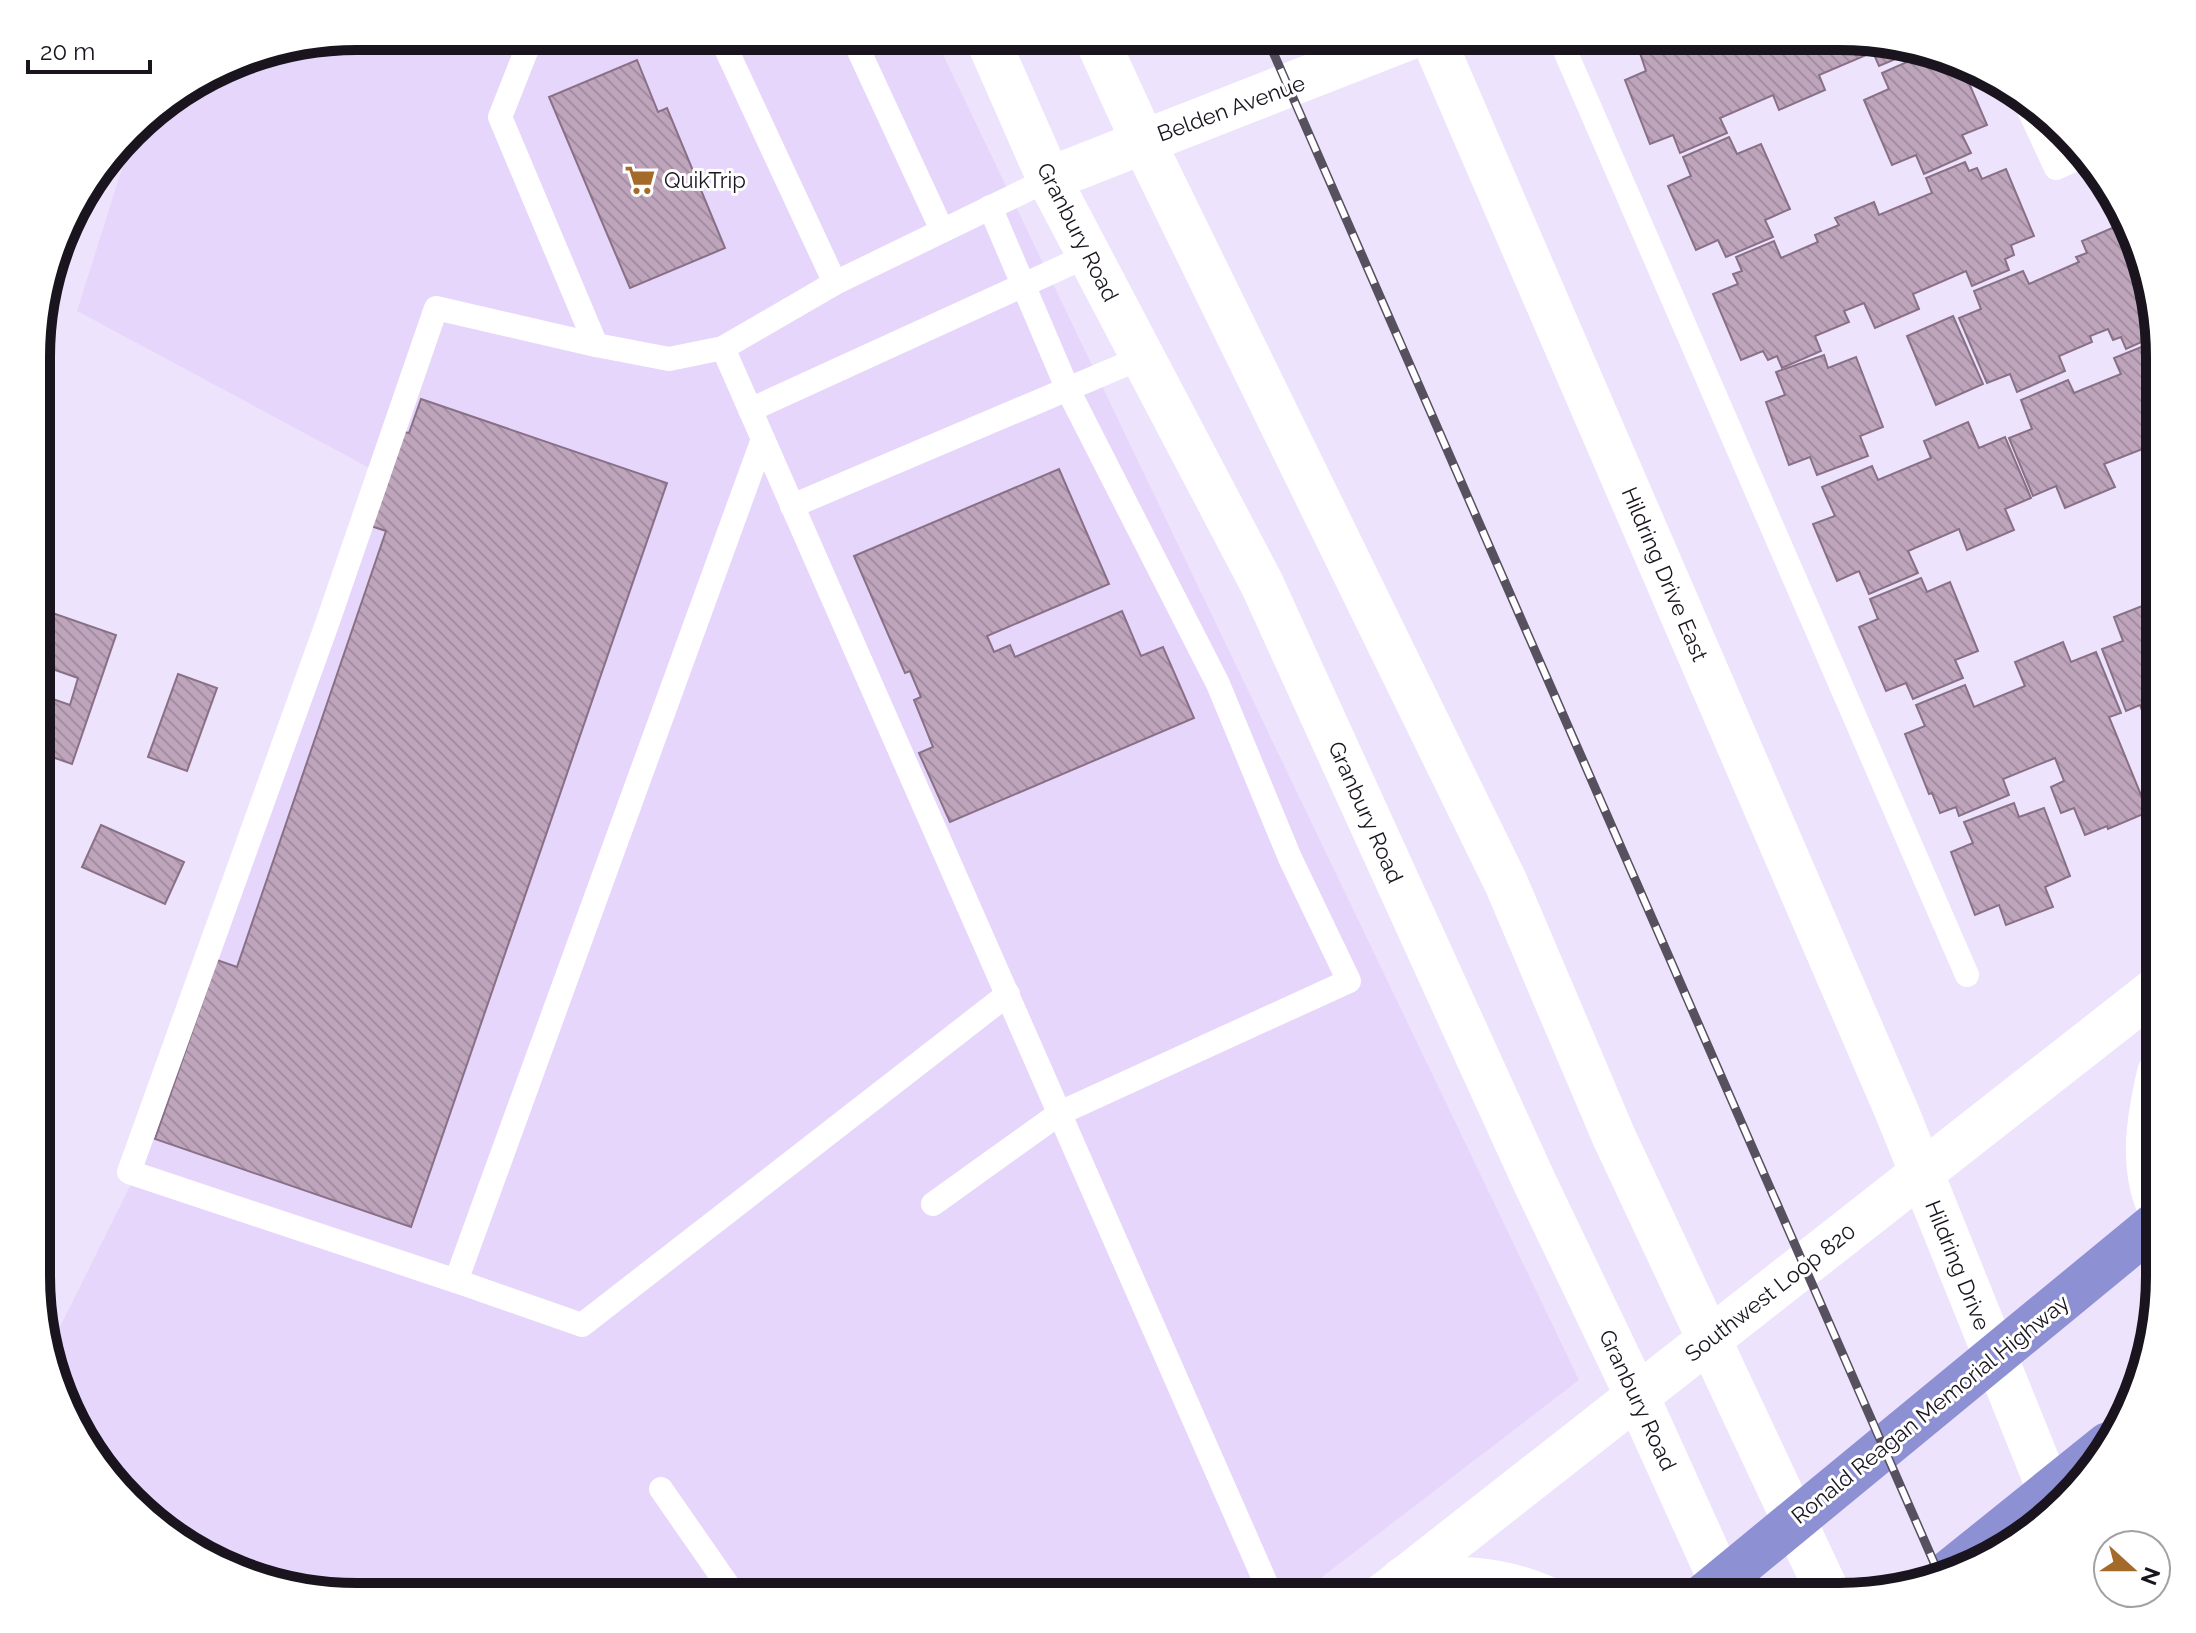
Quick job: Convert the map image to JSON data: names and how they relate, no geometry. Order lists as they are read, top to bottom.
{
  "streets": {
    "highway": ["Ronald Reagan Memorial Highway"],
    "main road": [
      "Belden Avenue",
      "Granbury Road",
      "Hildring Drive East",
      "Hildring Drive",
      "Southwest Loop 820"
    ]
  },
  "crossings": [
    ["Belden Avenue", "Granbury Road"],
    ["Granbury Road", "Southwest Loop 820"],
    ["Hildring Drive East", "Hildring Drive"]
  ],
  "places": {
    "supermarket": ["QuikTrip"]
  },
  "scale_bar": "20 m",
  "north": "right"
}
